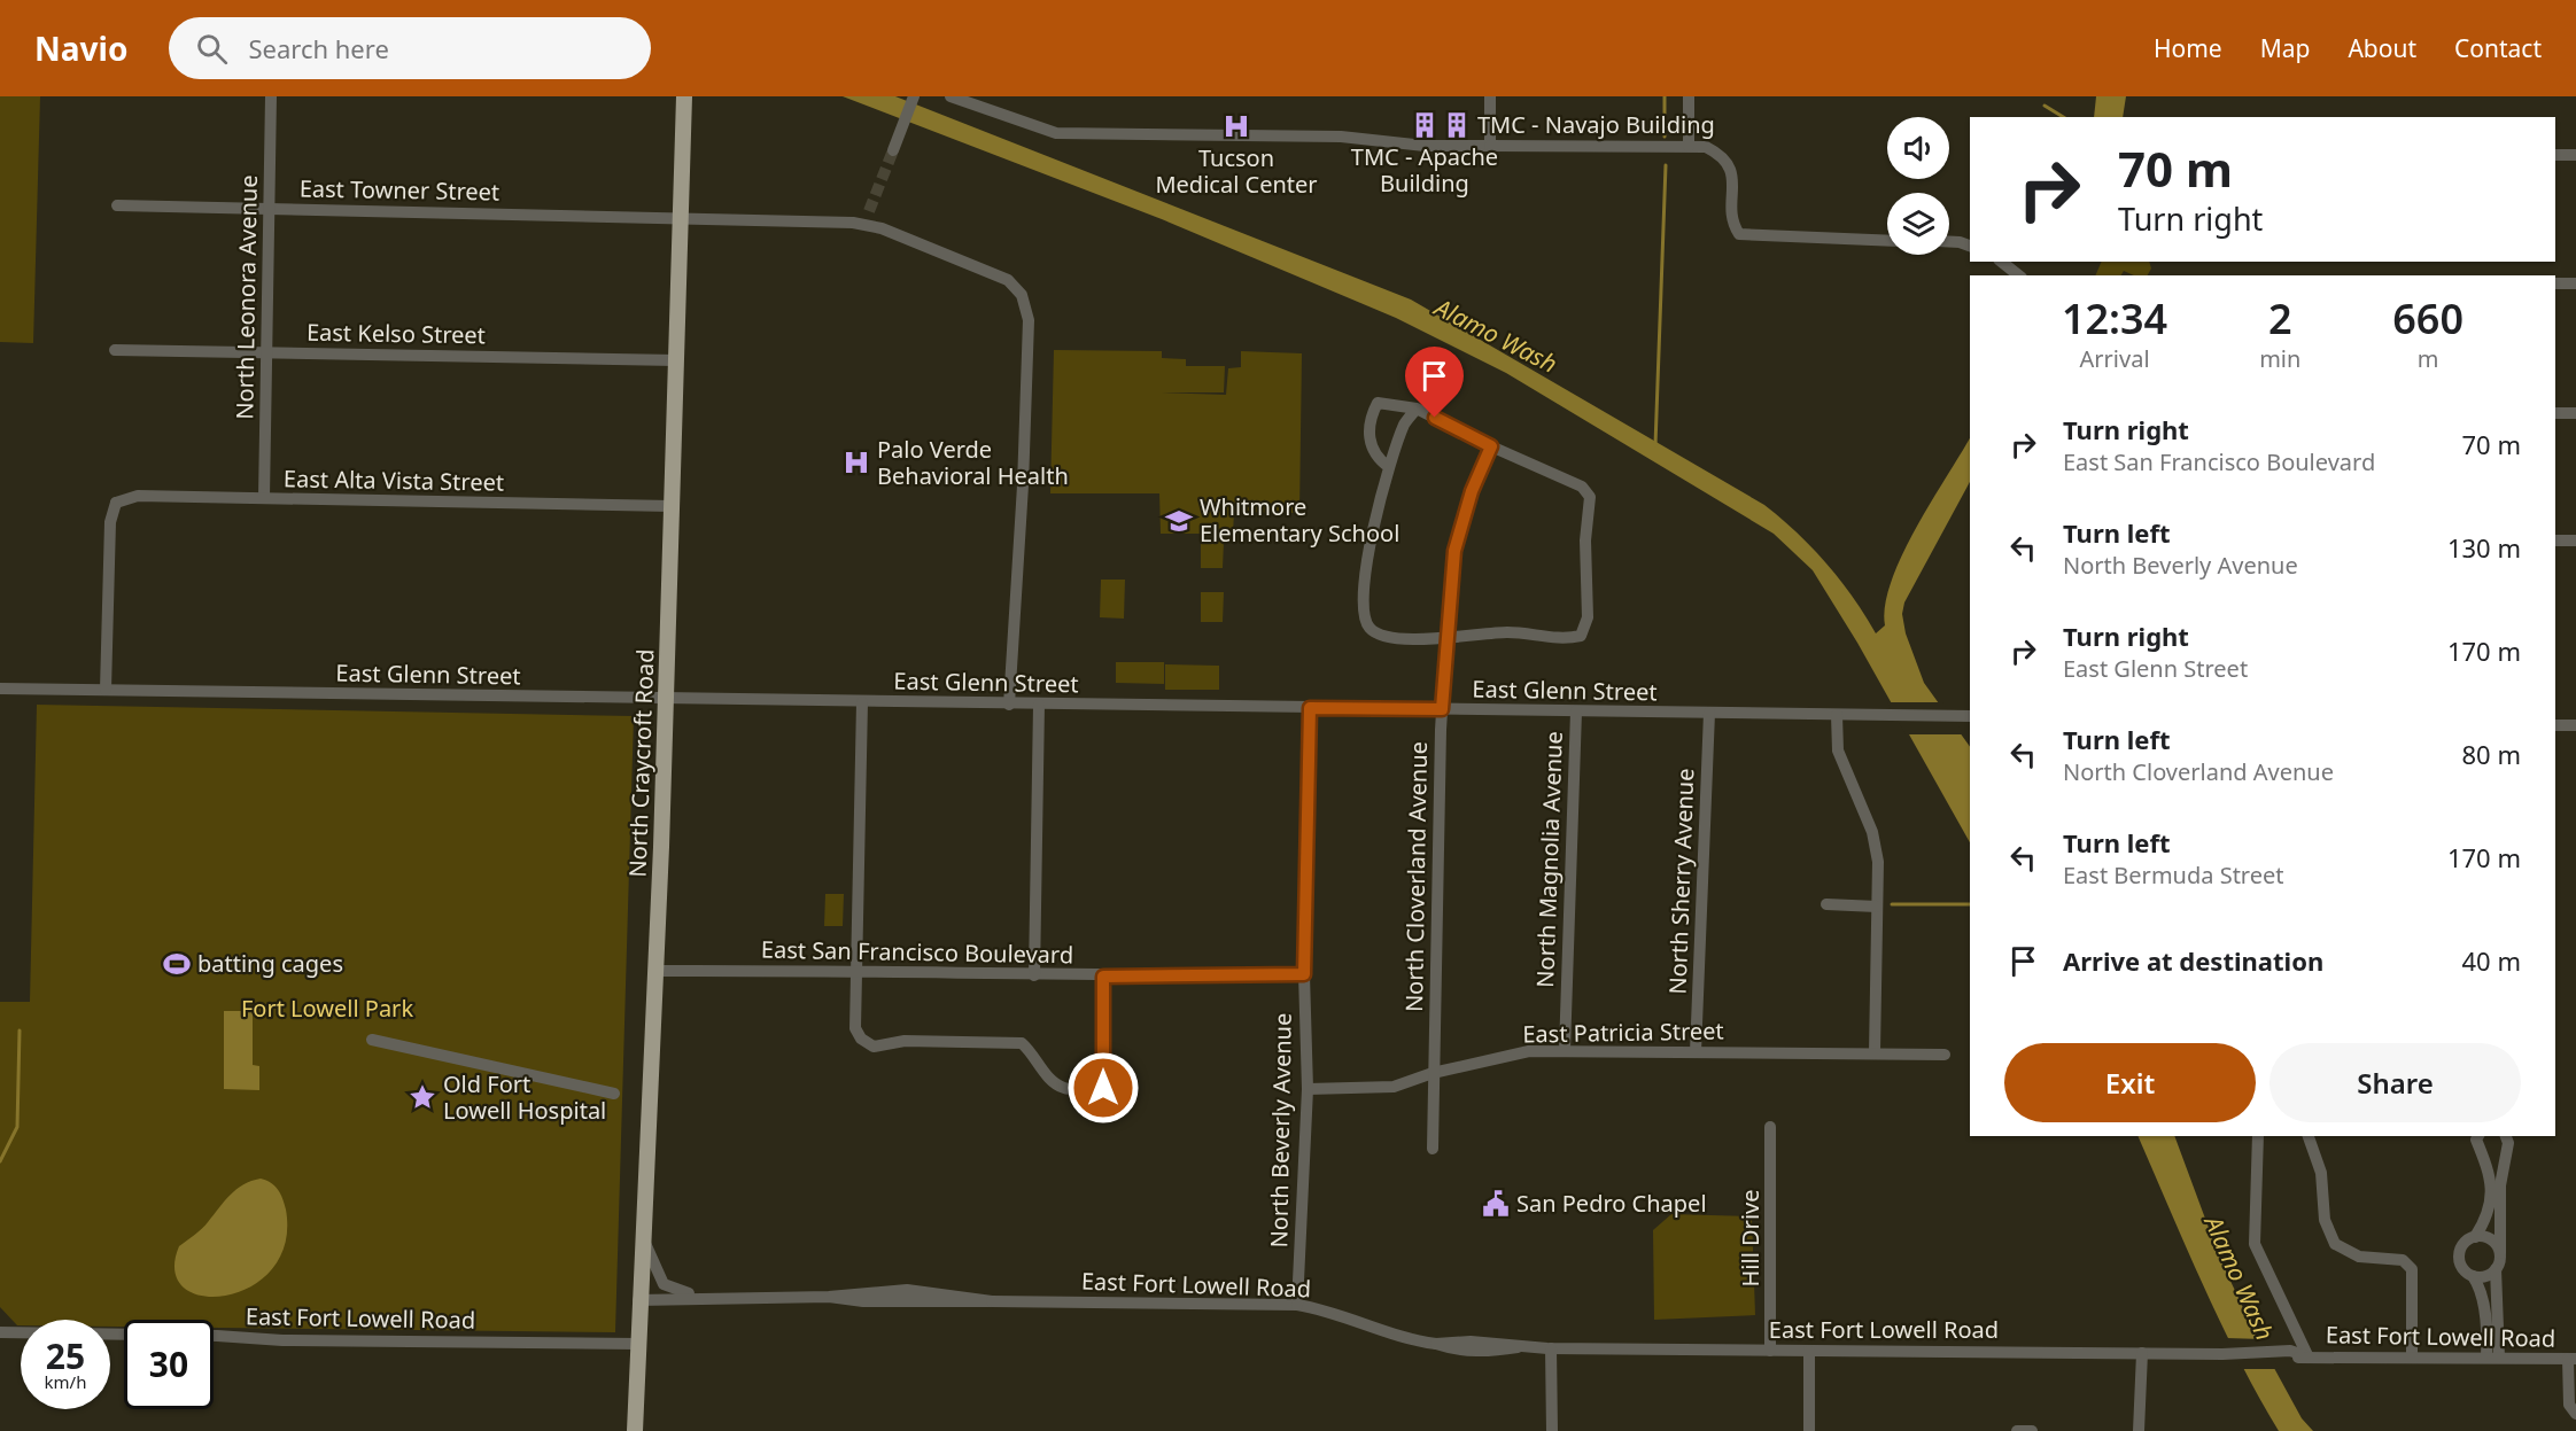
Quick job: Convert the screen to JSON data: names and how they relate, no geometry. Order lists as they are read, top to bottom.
{
  "streets": {
    "main road": ["North Craycroft Road"],
    "street": [
      "East Towner Street",
      "North Leonora Avenue",
      "East Kelso Street",
      "East Alta Vista Street",
      "East Glenn Street",
      "North Magnolia Avenue",
      "North Cloverland Avenue",
      "North Sherry Avenue",
      "East San Francisco Boulevard",
      "East Patricia Street",
      "North Beverly Avenue",
      "Hill Drive",
      "East Fort Lowell Road"
    ]
  },
  "crossings": [
    ["East Towner Street", "North Leonora Avenue"],
    ["East Towner Street", "East Glenn Street"],
    ["East Towner Street", "North Craycroft Road"],
    ["North Leonora Avenue", "East Kelso Street"],
    ["North Leonora Avenue", "East Alta Vista Street"],
    ["East Kelso Street", "North Craycroft Road"],
    ["East Alta Vista Street", "East Glenn Street"],
    ["East Alta Vista Street", "North Craycroft Road"],
    ["East Glenn Street", "North Craycroft Road"],
    ["East Glenn Street", "North Magnolia Avenue"],
    ["East Glenn Street", "North Cloverland Avenue"],
    ["East Glenn Street", "North Sherry Avenue"],
    ["East Glenn Street", "North Beverly Avenue"],
    ["North Craycroft Road", "East San Francisco Boulevard"],
    ["North Craycroft Road", "East Fort Lowell Road"],
    ["North Magnolia Avenue", "East Patricia Street"],
    ["North Cloverland Avenue", "East Patricia Street"],
    ["North Sherry Avenue", "East Patricia Street"],
    ["East San Francisco Boulevard", "North Beverly Avenue"],
    ["East Patricia Street", "North Beverly Avenue"],
    ["North Beverly Avenue", "East Fort Lowell Road"],
    ["Hill Drive", "East Fort Lowell Road"]
  ],
  "water": ["Alamo Wash"],
  "parks": ["Fort Lowell Park"],
  "places": {
    "building": ["TMC - Apache Building", "TMC - Navajo Building"],
    "hospital": ["Tucson Medical Center", "Palo Verde Behavioral Health"],
    "school or university": ["Whitmore Elementary School"],
    "sports": ["batting cages"],
    "place": ["Old Fort Lowell Hospital"],
    "public building": ["San Pedro Chapel"]
  },
  "page": {
    "header": "Navio",
    "search": "Search here",
    "nav": [
      "Home",
      "Map",
      "About",
      "Contact"
    ],
    "turn": ["70 m", "Turn right"],
    "eta": [
      "12:34",
      "Arrival",
      "2",
      "min",
      "660",
      "m"
    ],
    "list": [
      {
        "name": "Turn right",
        "note": "East San Francisco Boulevard",
        "value": "70 m"
      },
      {
        "name": "Turn left",
        "note": "North Beverly Avenue",
        "value": "130 m"
      },
      {
        "name": "Turn right",
        "note": "East Glenn Street",
        "value": "170 m"
      },
      {
        "name": "Turn left",
        "note": "North Cloverland Avenue",
        "value": "80 m"
      },
      {
        "name": "Turn left",
        "note": "East Bermuda Street",
        "value": "170 m"
      },
      {
        "name": "Arrive at destination",
        "value": "40 m"
      }
    ],
    "buttons": ["Exit", "Share"],
    "speed": "25 km/h",
    "limit": "30"
  }
}
